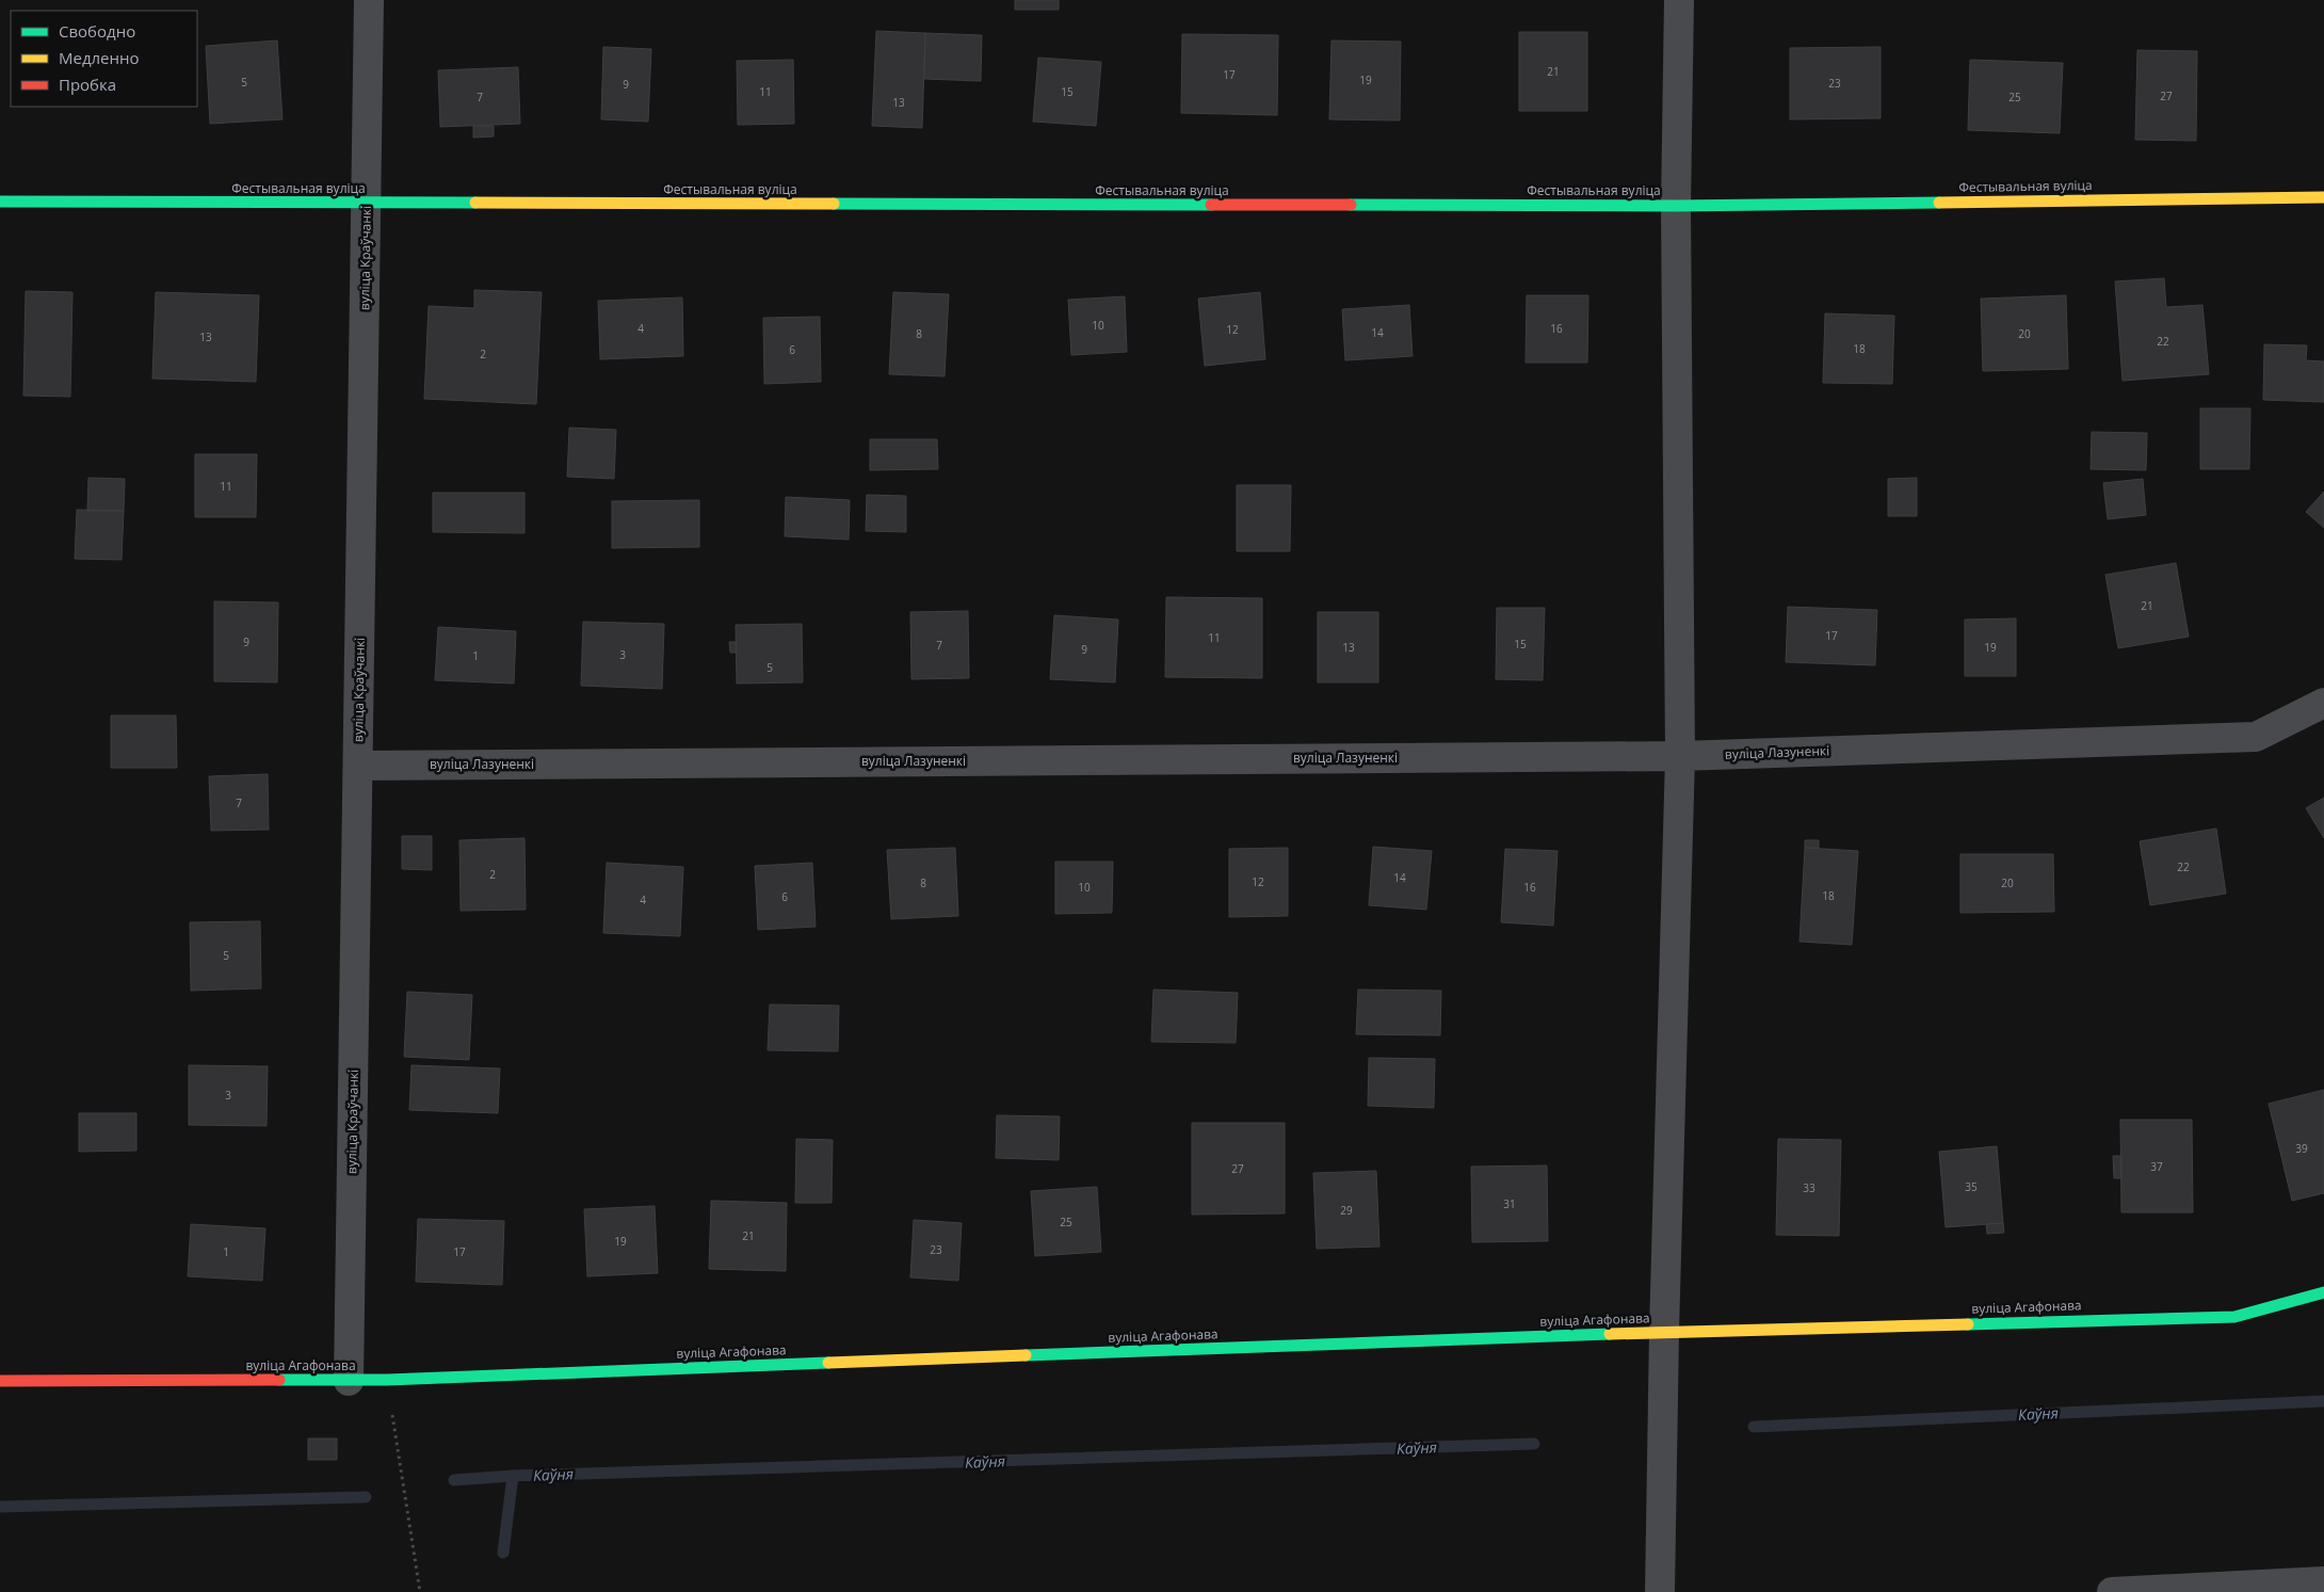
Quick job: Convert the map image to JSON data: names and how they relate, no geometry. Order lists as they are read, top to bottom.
{
  "streets": {
    "street": [
      "Фестывальная вуліца",
      "вуліца Краўчанкі",
      "вуліца Лазуненкі",
      "вуліца Агафонава"
    ]
  },
  "crossings": [
    ["Фестывальная вуліца", "вуліца Краўчанкі"],
    ["вуліца Краўчанкі", "вуліца Лазуненкі"],
    ["вуліца Краўчанкі", "вуліца Агафонава"]
  ],
  "water": ["Каўня"],
  "house_numbers": [
    "21",
    "17",
    "19",
    "5",
    "23",
    "9",
    "11",
    "15",
    "27",
    "7",
    "25",
    "13",
    "10",
    "4",
    "16",
    "12",
    "14",
    "8",
    "20",
    "13",
    "22",
    "18",
    "6",
    "2",
    "11",
    "21",
    "17",
    "11",
    "9",
    "15",
    "7",
    "13",
    "19",
    "9",
    "3",
    "1",
    "5",
    "7",
    "22",
    "2",
    "14",
    "12",
    "8",
    "20",
    "10",
    "16",
    "18",
    "6",
    "4",
    "5",
    "3",
    "39",
    "37",
    "27",
    "35",
    "33",
    "31",
    "29",
    "25",
    "21",
    "19",
    "23",
    "1",
    "17"
  ],
  "legend": ["Свободно", "Медленно", "Пробка"]
}
